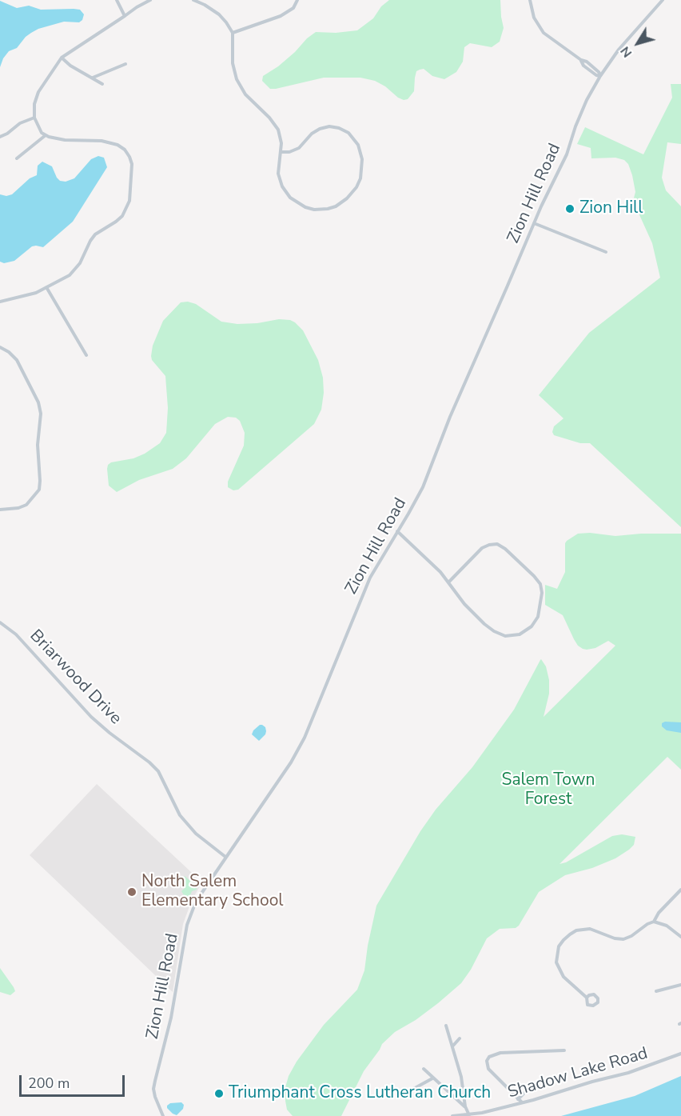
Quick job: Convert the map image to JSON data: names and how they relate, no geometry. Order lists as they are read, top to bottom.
{
  "streets": {
    "street": ["Zion Hill Road", "Briarwood Drive", "Shadow Lake Road"]
  },
  "crossings": [
    ["Zion Hill Road", "Briarwood Drive"]
  ],
  "parks": ["Salem Town Forest"],
  "places": ["Zion Hill", "North Salem Elementary School", "Triumphant Cross Lutheran Church"],
  "scale_bar": "200 m",
  "north": "bottom left"
}
